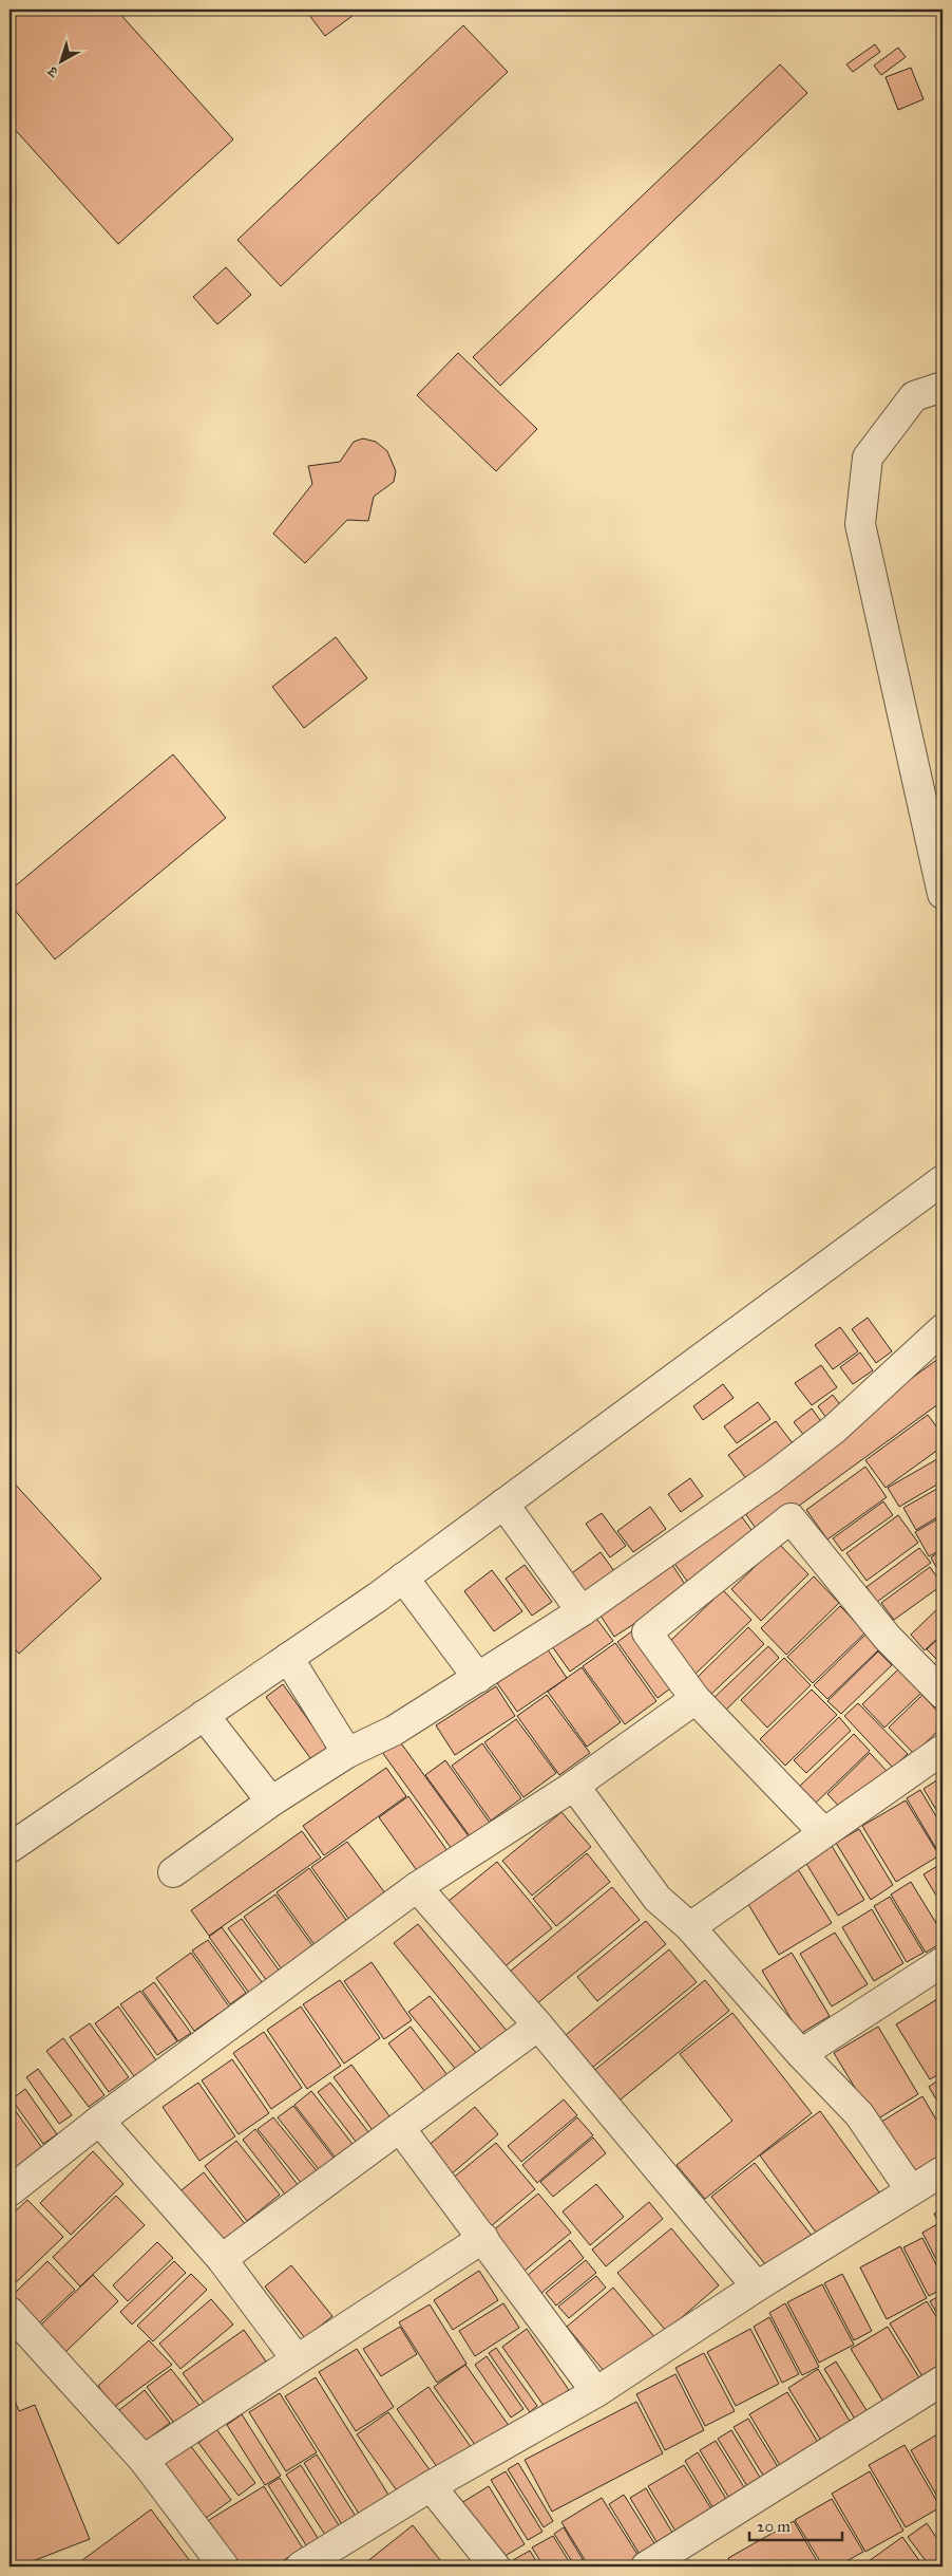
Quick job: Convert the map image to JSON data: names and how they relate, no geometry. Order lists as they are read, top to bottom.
{
  "scale_bar": "20 m",
  "north": "bottom left"
}
